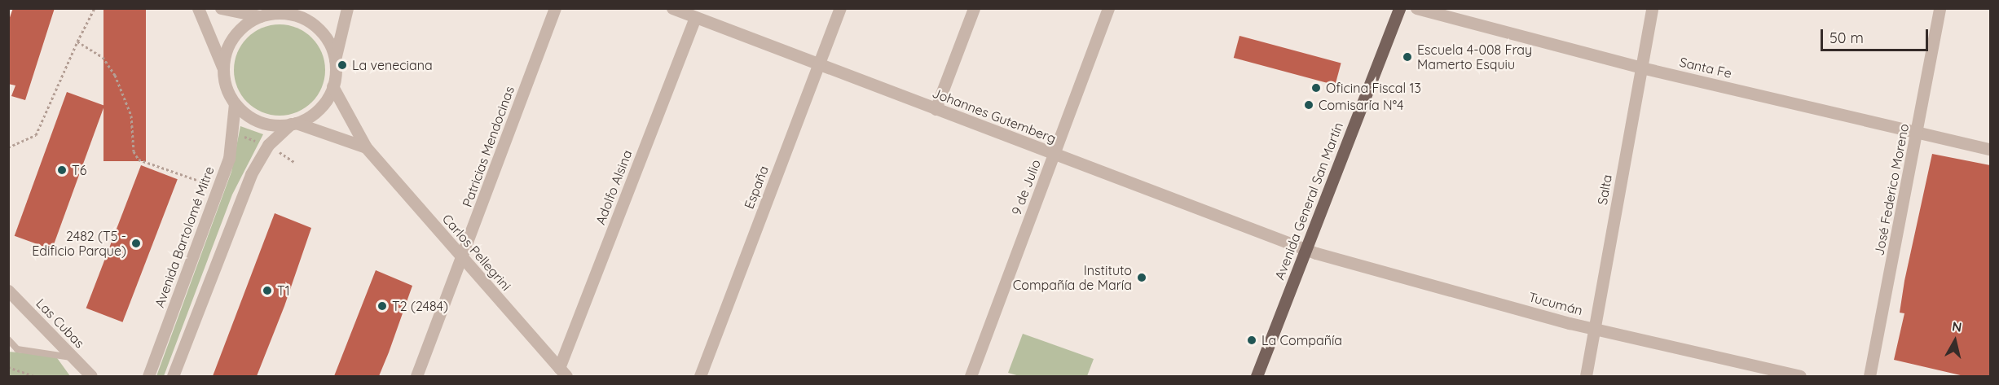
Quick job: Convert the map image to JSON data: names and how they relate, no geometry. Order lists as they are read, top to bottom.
{
  "streets": {
    "main road": ["Avenida General San Martín"],
    "street": [
      "Santa Fe",
      "Johannes Gutemberg",
      "Patricias Mendocinas",
      "Adolfo Alsina",
      "España",
      "9 de Julio",
      "Salta",
      "José Federico Moreno",
      "Avenida Bartolomé Mitre",
      "Carlos Pellegrini",
      "Tucumán",
      "Las Cubas"
    ]
  },
  "crossings": [
    ["Santa Fe", "Salta"],
    ["Santa Fe", "José Federico Moreno"],
    ["Johannes Gutemberg", "Adolfo Alsina"],
    ["Johannes Gutemberg", "España"],
    ["Johannes Gutemberg", "9 de Julio"],
    ["Johannes Gutemberg", "Avenida General San Martín"],
    ["Johannes Gutemberg", "Tucumán"],
    ["Patricias Mendocinas", "Carlos Pellegrini"],
    ["Adolfo Alsina", "Carlos Pellegrini"],
    ["Salta", "Tucumán"],
    ["Avenida General San Martín", "Tucumán"],
    ["Avenida Bartolomé Mitre", "Carlos Pellegrini"]
  ],
  "places": [
    "Escuela 4-008 Fray Mamerto Esquiu",
    "La veneciana",
    "Oficina Fiscal 13",
    "Comisaría N°4",
    "T6",
    "2482 (T5 - Edificio Parque)",
    "Instituto Compañía de María",
    "T1",
    "T2 (2484)",
    "La Compañía"
  ],
  "scale_bar": "50 m",
  "north": "top"
}
